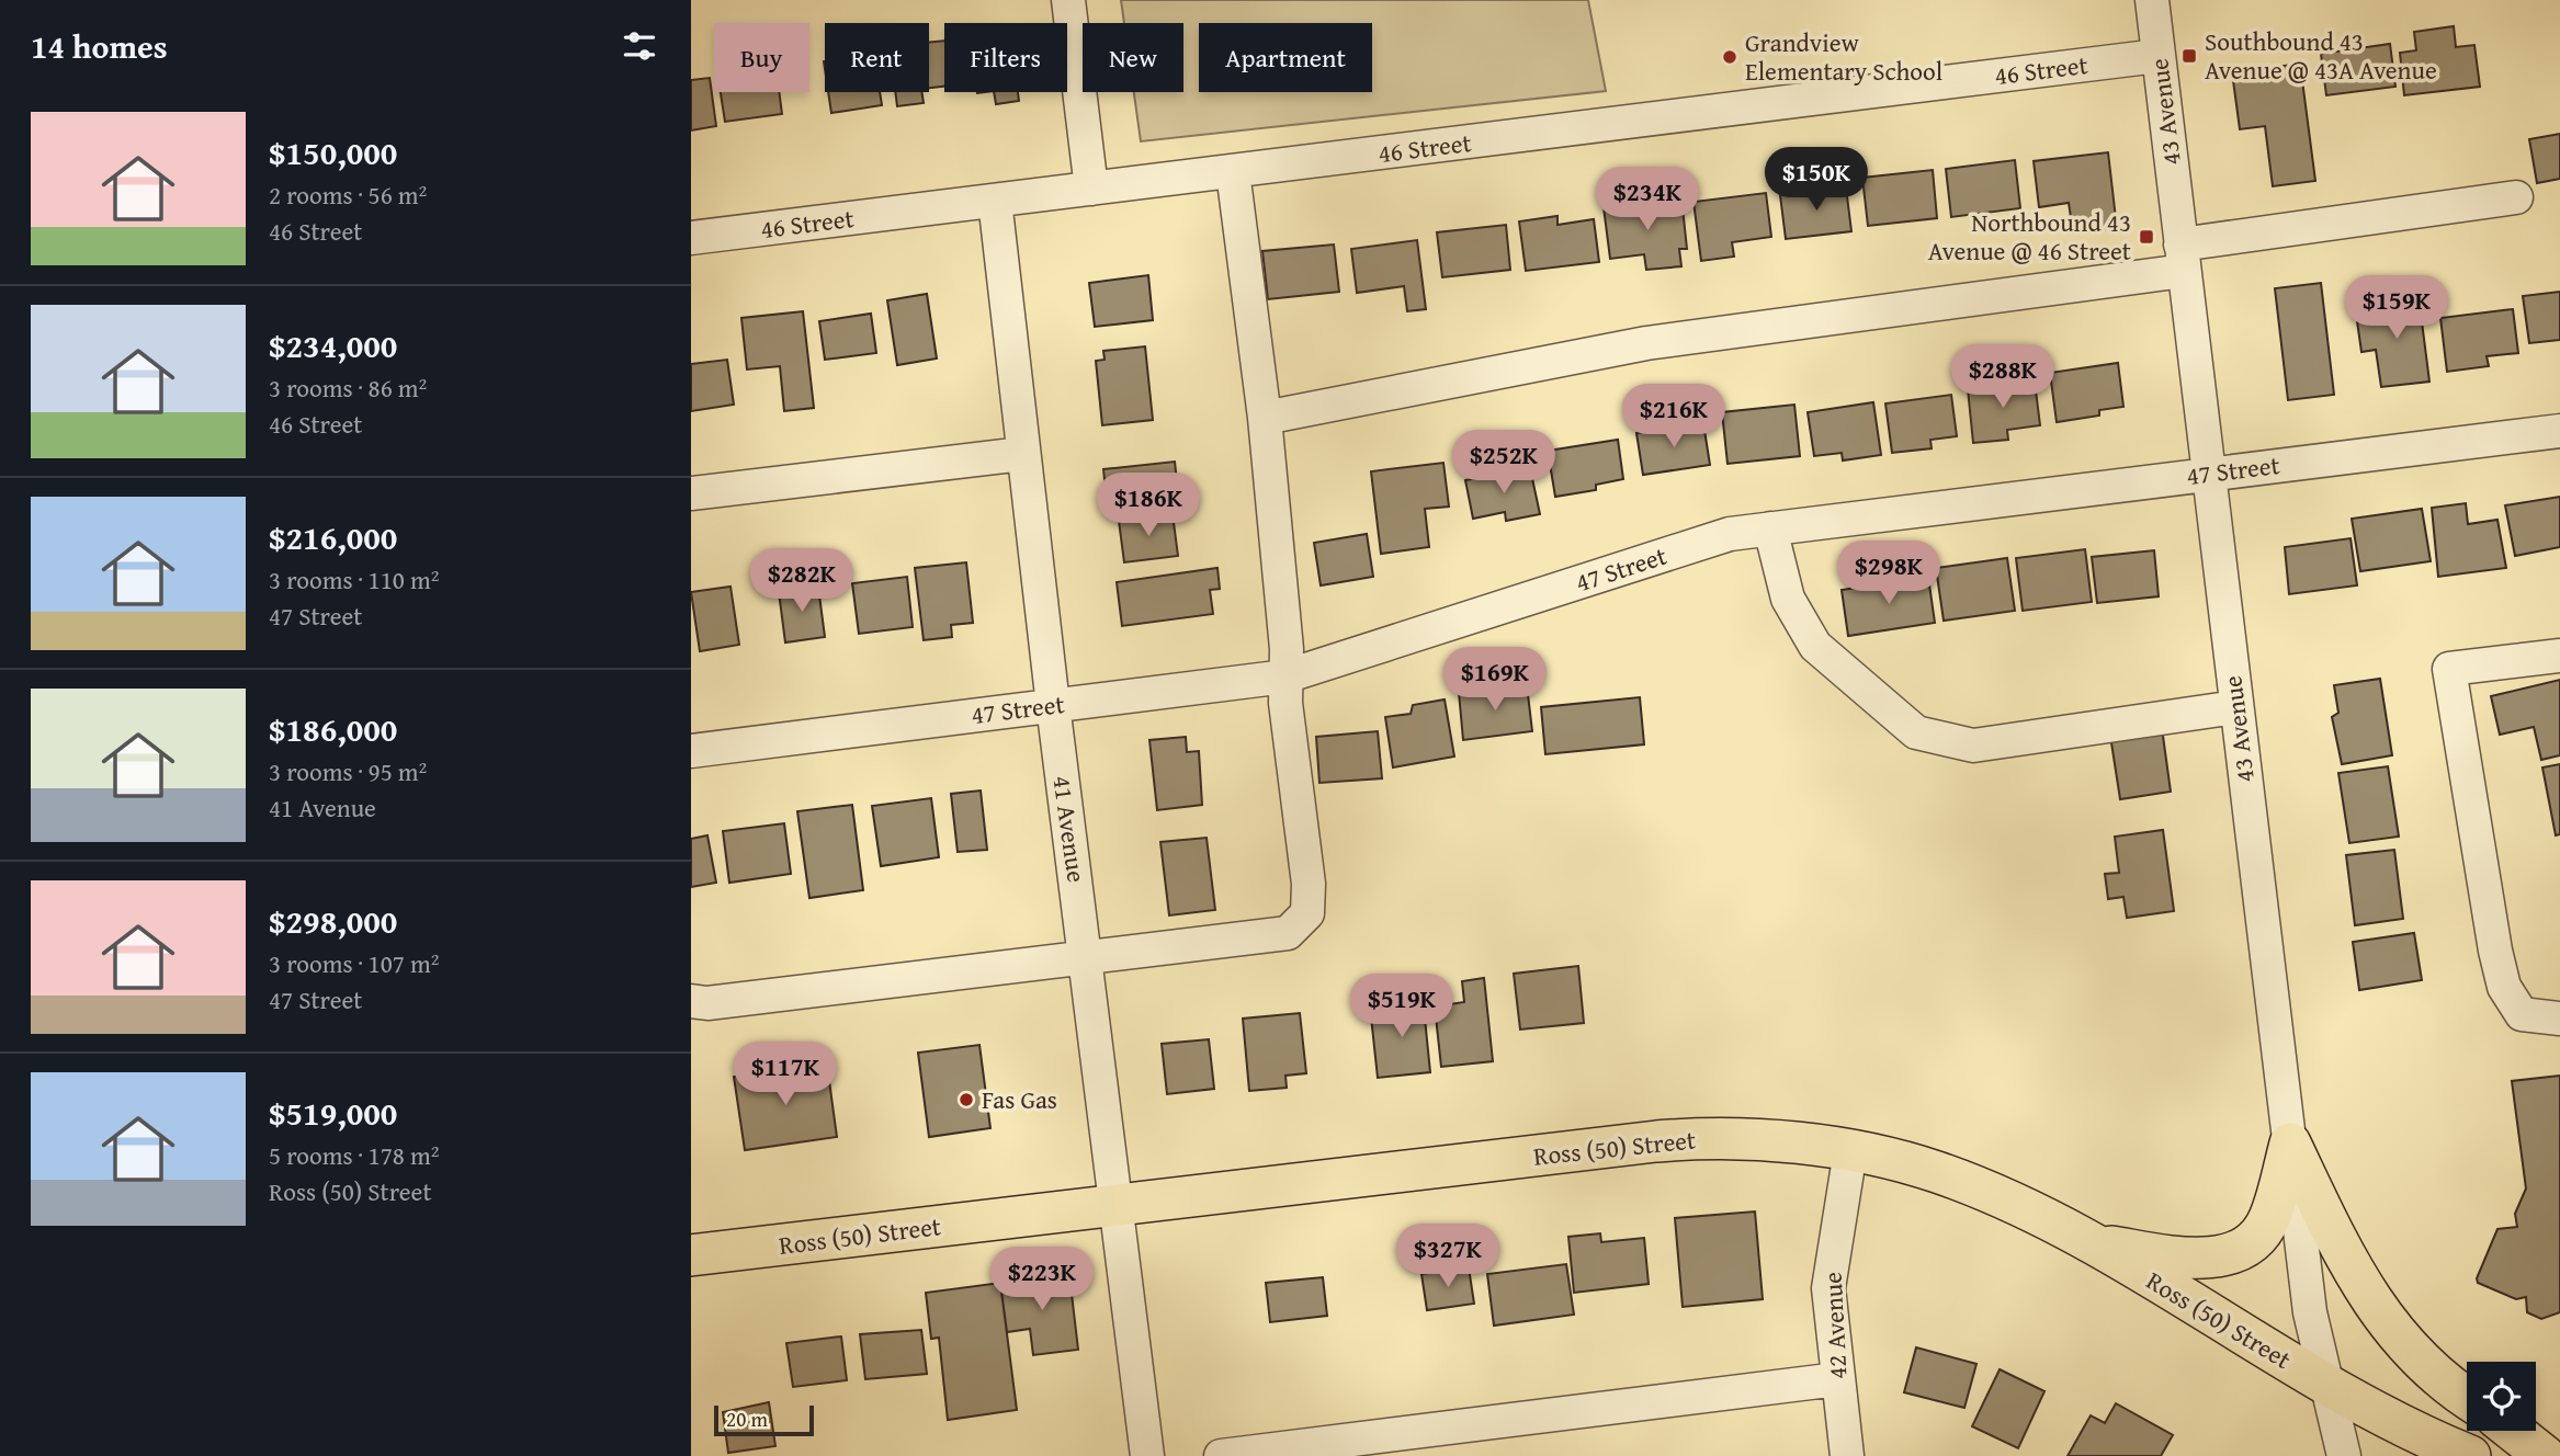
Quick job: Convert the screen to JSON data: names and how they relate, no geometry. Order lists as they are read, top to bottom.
{
  "streets": {
    "main road": ["Ross (50) Street"],
    "street": [
      "46 Street",
      "43 Avenue",
      "47 Street",
      "41 Avenue",
      "42 Avenue"
    ]
  },
  "crossings": [
    ["46 Street", "43 Avenue"],
    ["46 Street", "41 Avenue"],
    ["43 Avenue", "47 Street"],
    ["43 Avenue", "Ross (50) Street"],
    ["47 Street", "41 Avenue"],
    ["41 Avenue", "Ross (50) Street"],
    ["Ross (50) Street", "42 Avenue"]
  ],
  "places": {
    "transit": ["Southbound 43 Avenue @ 43A Avenue", "Northbound 43 Avenue @ 46 Street"],
    "other": ["Grandview Elementary School", "Fas Gas"]
  },
  "scale_bar": "20 m",
  "page": {
    "heading": "14 homes",
    "chip": [
      "Buy",
      "Rent",
      "Filters",
      "New",
      "Apartment"
    ],
    "list": [
      {
        "name": "$150,000",
        "note": "2 rooms · 56 m² · 46 Street"
      },
      {
        "name": "$234,000",
        "note": "3 rooms · 86 m² · 46 Street"
      },
      {
        "name": "$216,000",
        "note": "3 rooms · 110 m² · 47 Street"
      },
      {
        "name": "$186,000",
        "note": "3 rooms · 95 m² · 41 Avenue"
      },
      {
        "name": "$298,000",
        "note": "3 rooms · 107 m² · 47 Street"
      },
      {
        "name": "$519,000",
        "note": "5 rooms · 178 m² · Ross (50) Street"
      }
    ],
    "price": [
      "$150K",
      "$234K",
      "$159K",
      "$288K",
      "$216K",
      "$252K",
      "$186K",
      "$298K",
      "$282K",
      "$169K",
      "$519K",
      "$117K",
      "$327K",
      "$223K"
    ],
    "scale": "20 m"
  }
}
